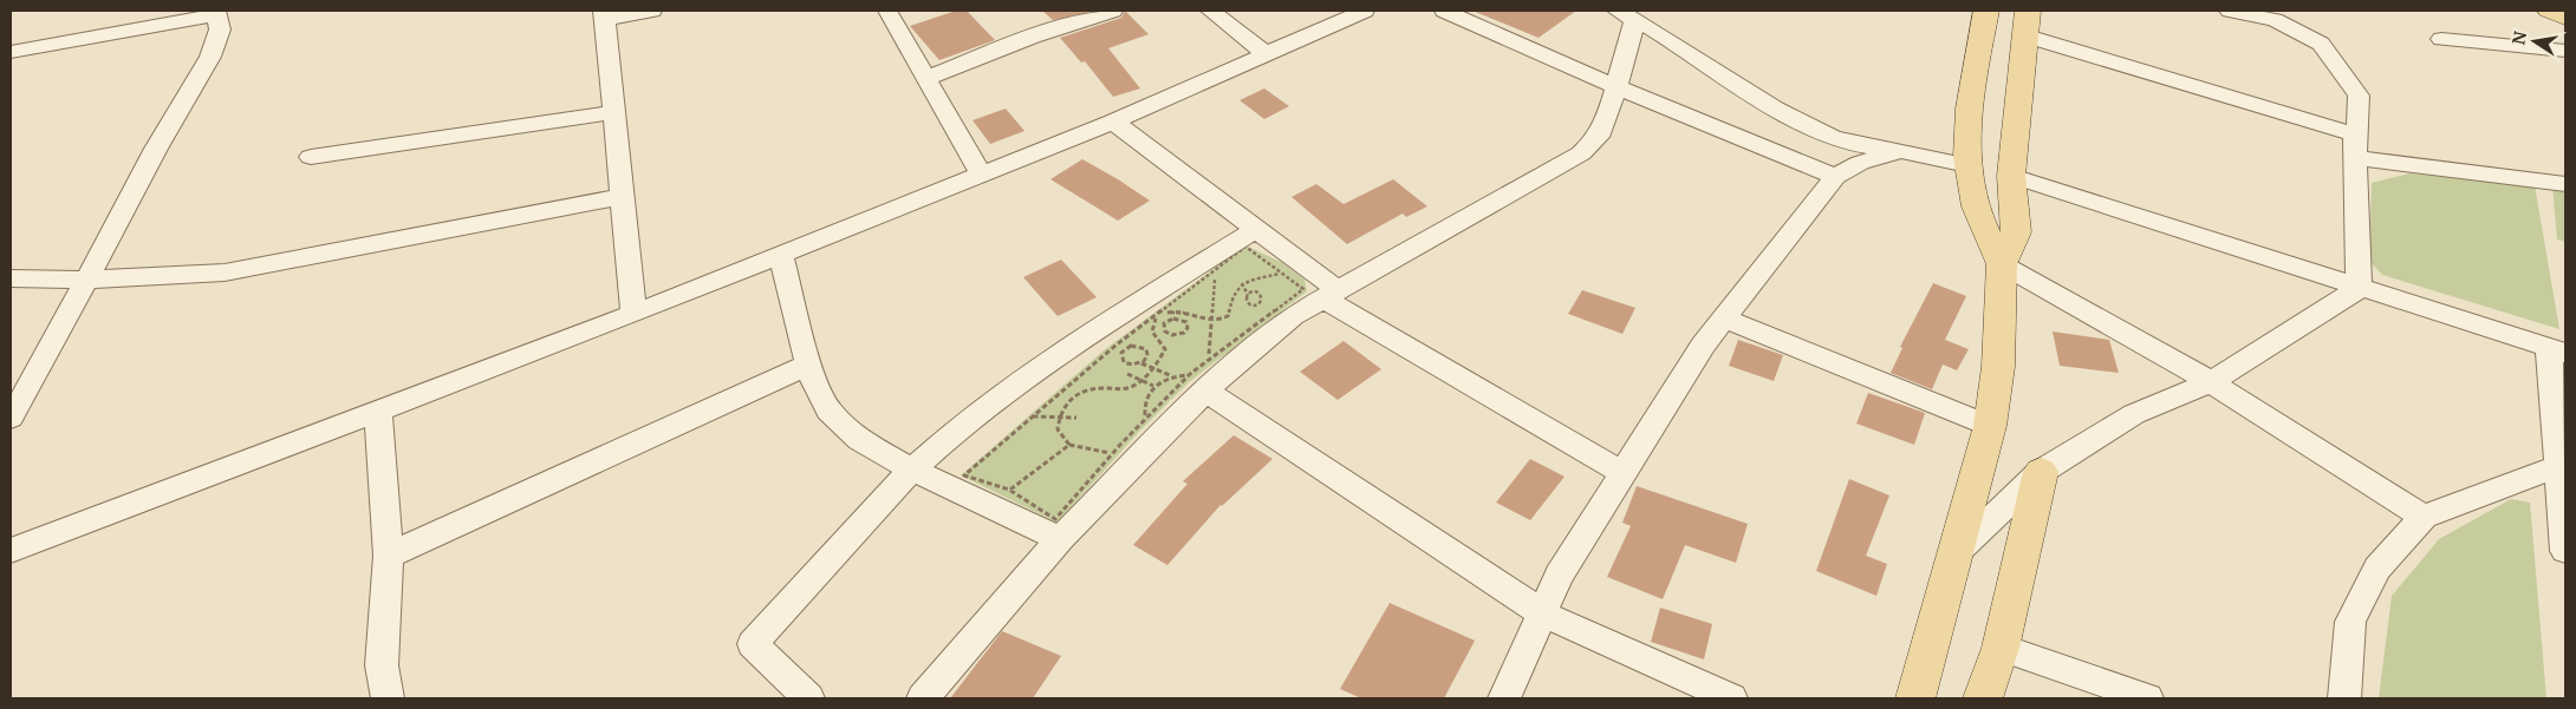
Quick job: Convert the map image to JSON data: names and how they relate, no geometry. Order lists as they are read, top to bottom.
{
  "north": "left"
}
